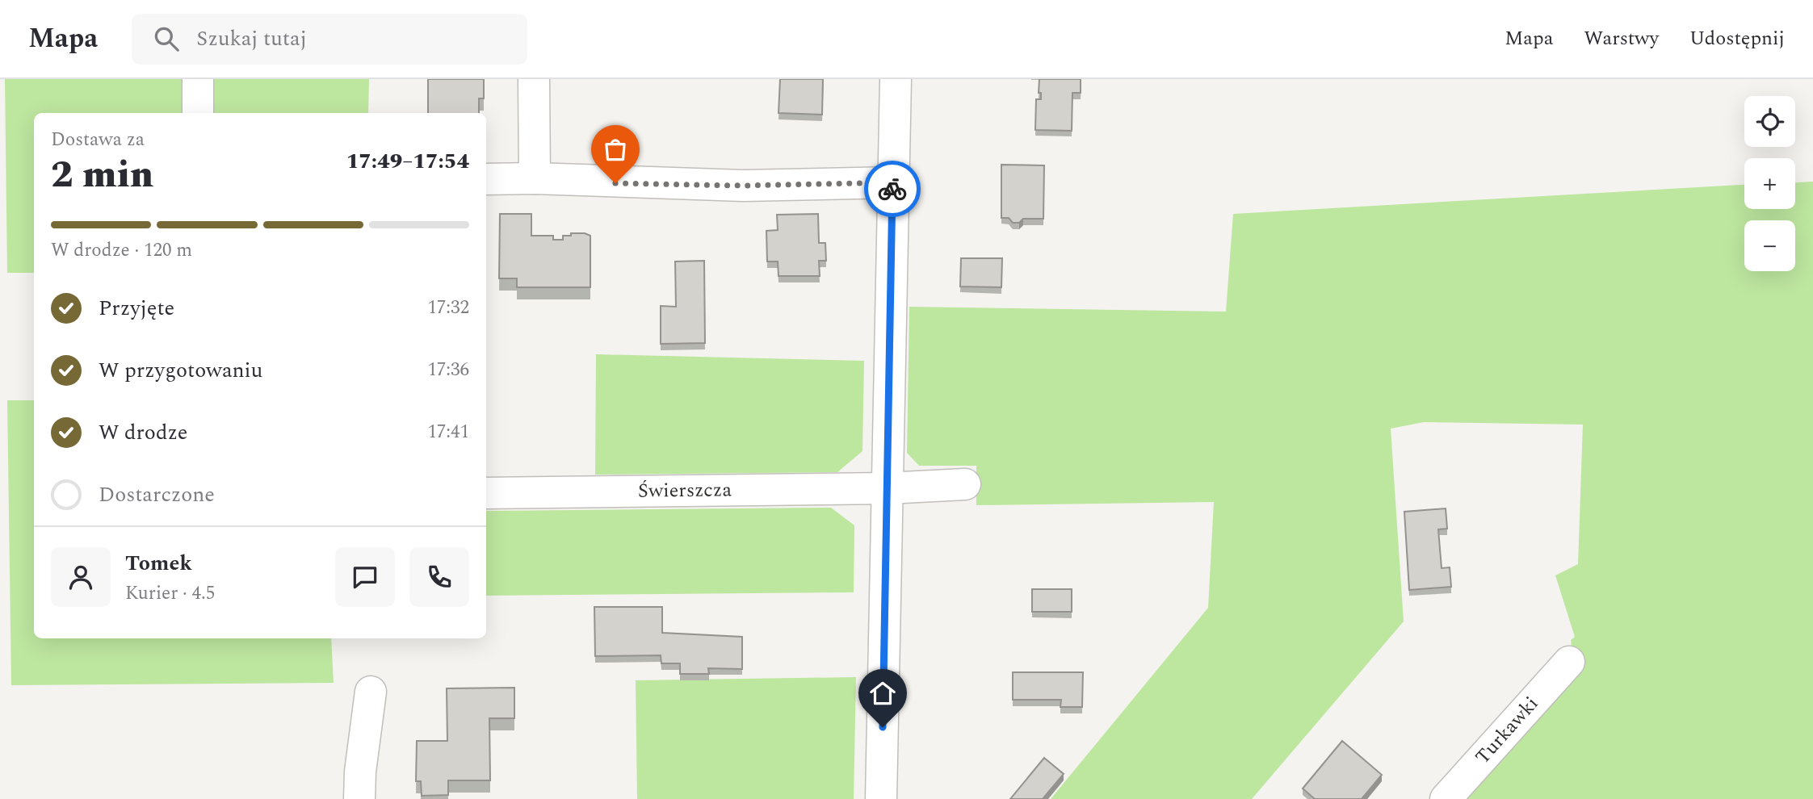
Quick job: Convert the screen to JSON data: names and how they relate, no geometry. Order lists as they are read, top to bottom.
{
  "streets": {
    "street": ["Świerszcza", "Turkawki"]
  },
  "page": {
    "header": "Mapa",
    "search": "Szukaj tutaj",
    "nav": ["Mapa", "Warstwy", "Udostępnij"],
    "map_buttons": ["+", "−"],
    "heading": ["2 min", "Dostawa za", "17:49–17:54"],
    "panel": ["Tomek", "Kurier · 4.5"],
    "bar": "W drodze · 120 m",
    "list": [
      ["Przyjęte", "17:32"],
      ["W przygotowaniu", "17:36"],
      ["W drodze", "17:41"],
      "Dostarczone"
    ]
  }
}
